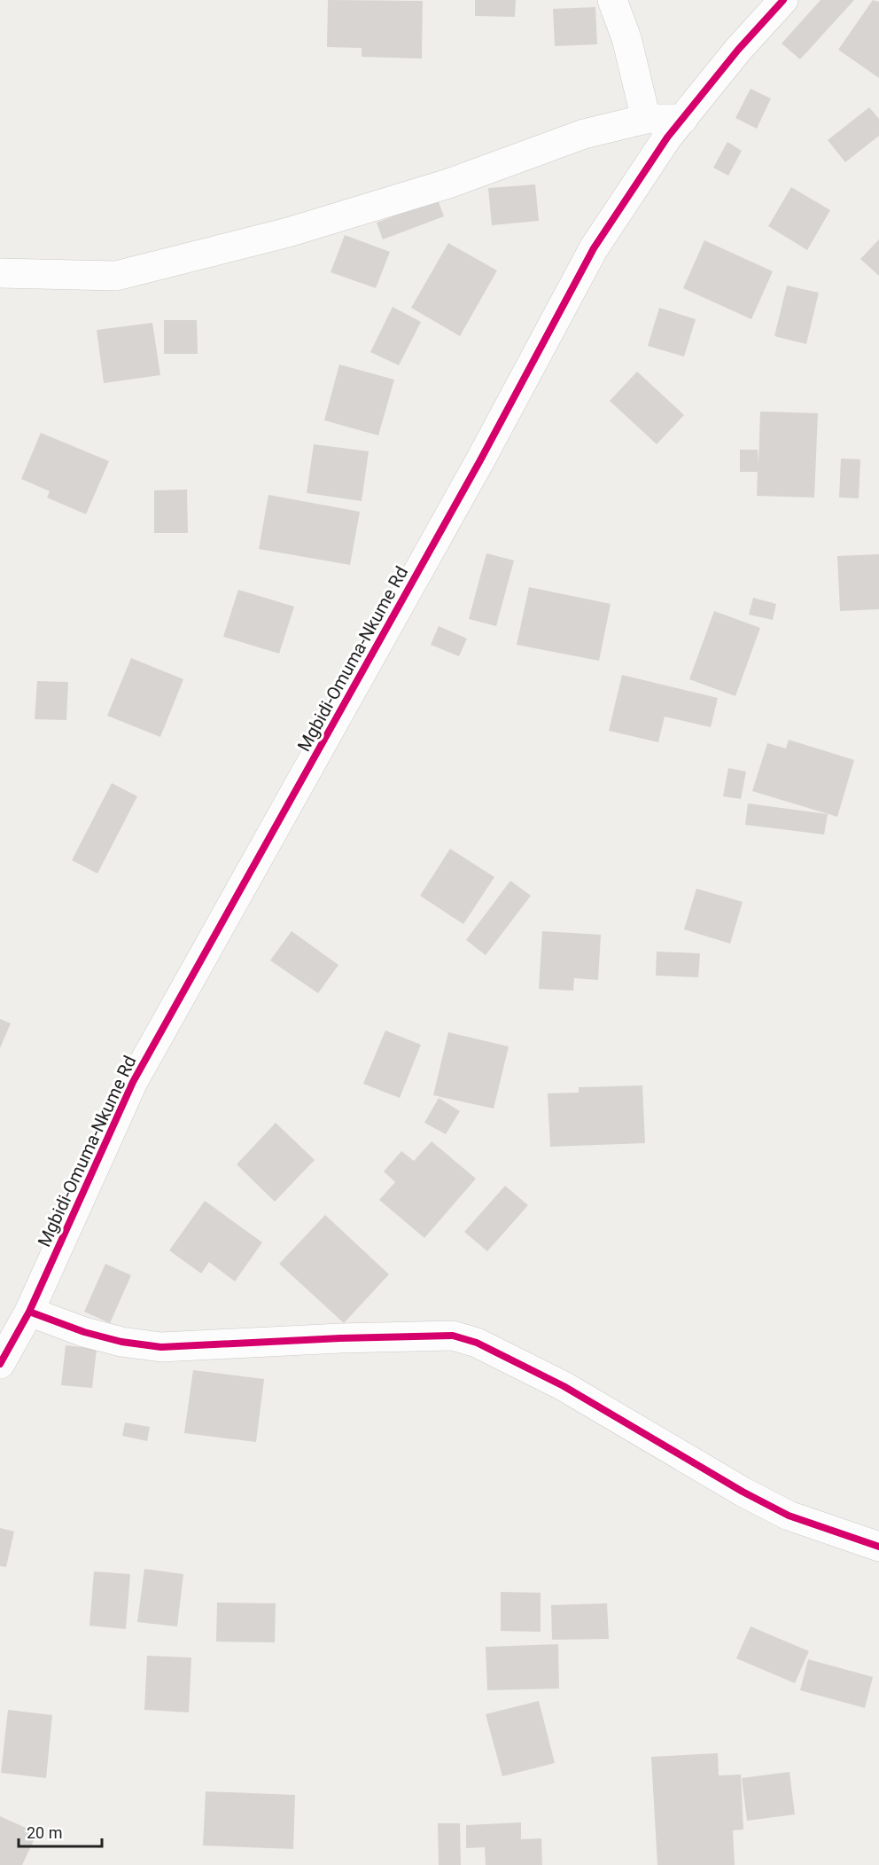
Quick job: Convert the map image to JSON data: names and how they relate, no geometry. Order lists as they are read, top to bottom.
{
  "streets": {
    "street": ["Mgbidi-Omuma-Nkume Rd"]
  },
  "scale_bar": "20 m"
}
